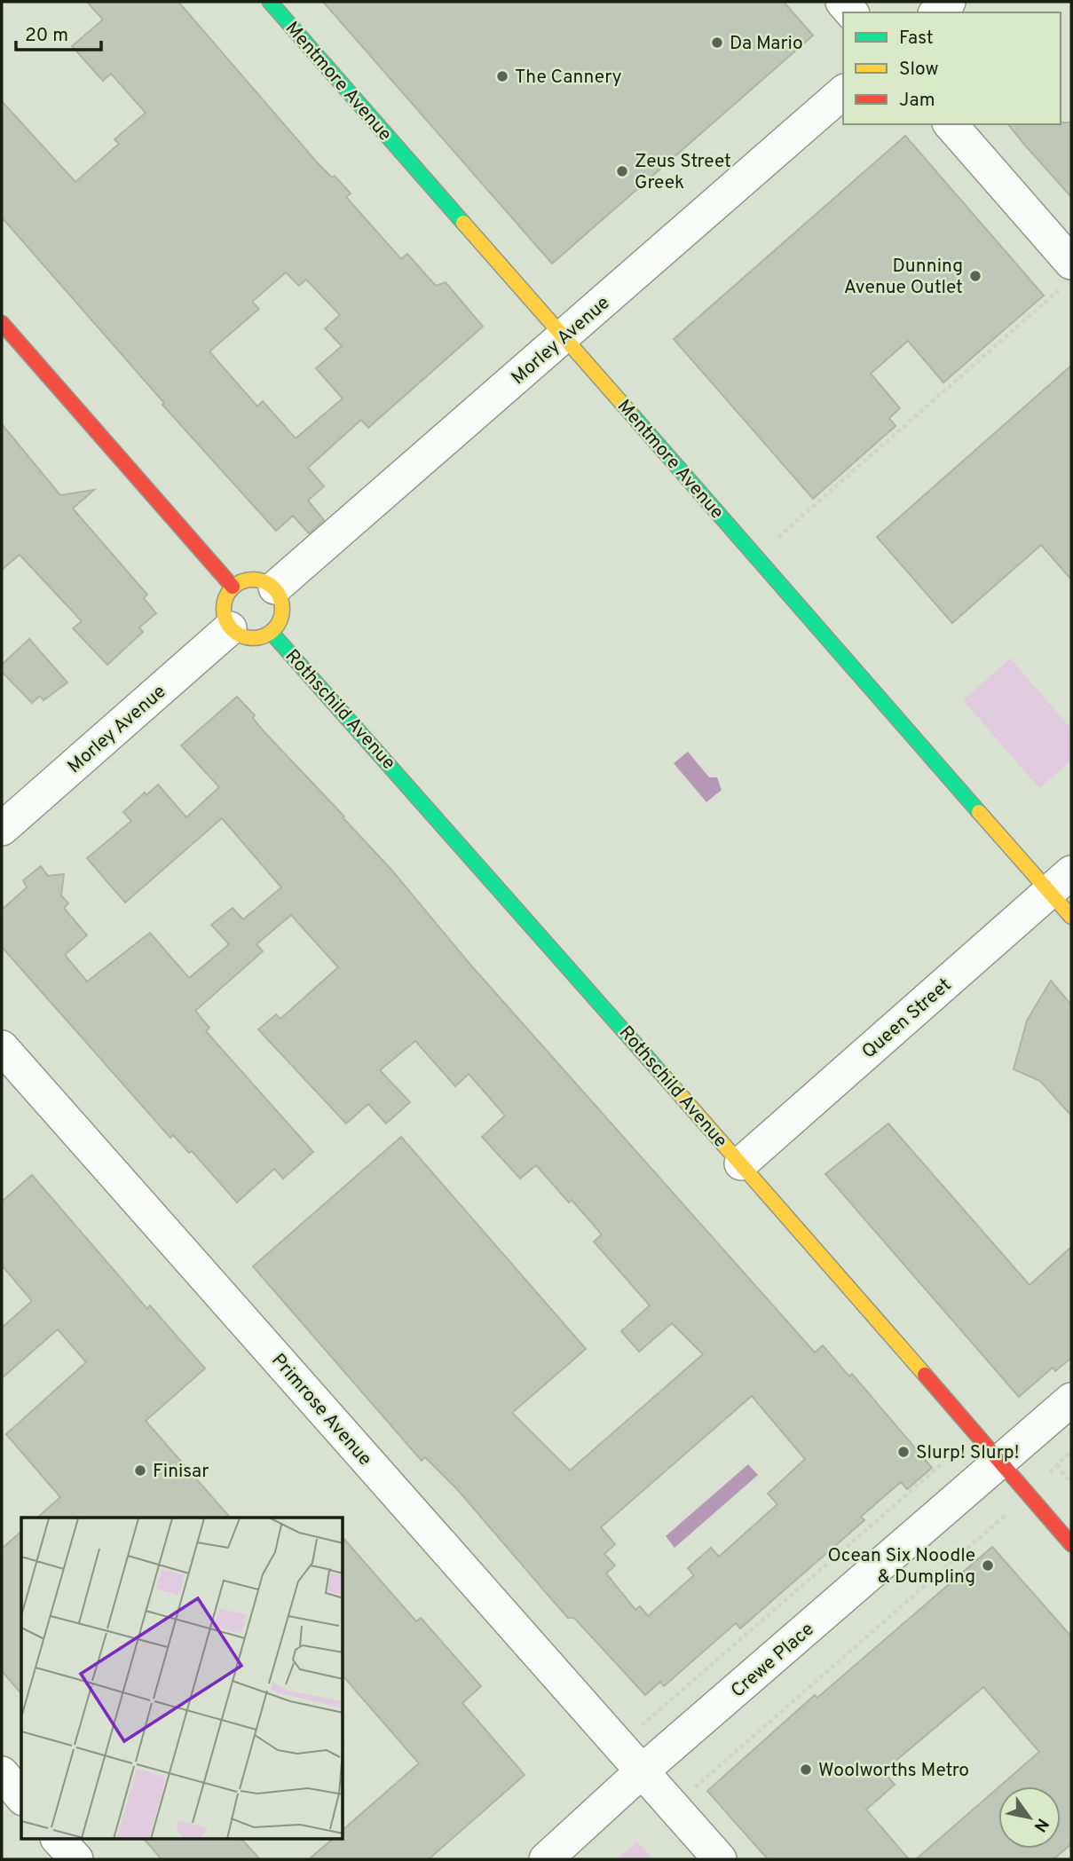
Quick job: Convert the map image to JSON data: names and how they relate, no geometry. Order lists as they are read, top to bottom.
{
  "streets": {
    "street": [
      "Mentmore Avenue",
      "Morley Avenue",
      "Rothschild Avenue",
      "Queen Street",
      "Primrose Avenue",
      "Crewe Place"
    ]
  },
  "crossings": [
    ["Mentmore Avenue", "Morley Avenue"],
    ["Mentmore Avenue", "Queen Street"],
    ["Morley Avenue", "Rothschild Avenue"],
    ["Rothschild Avenue", "Queen Street"],
    ["Rothschild Avenue", "Crewe Place"],
    ["Primrose Avenue", "Crewe Place"]
  ],
  "places": [
    "Da Mario",
    "The Cannery",
    "Zeus Street Greek",
    "Dunning Avenue Outlet",
    "Slurp! Slurp!",
    "Finisar",
    "Ocean Six Noodle & Dumpling",
    "Woolworths Metro"
  ],
  "legend": ["Fast", "Slow", "Jam"],
  "scale_bar": "20 m",
  "north": "bottom right"
}
